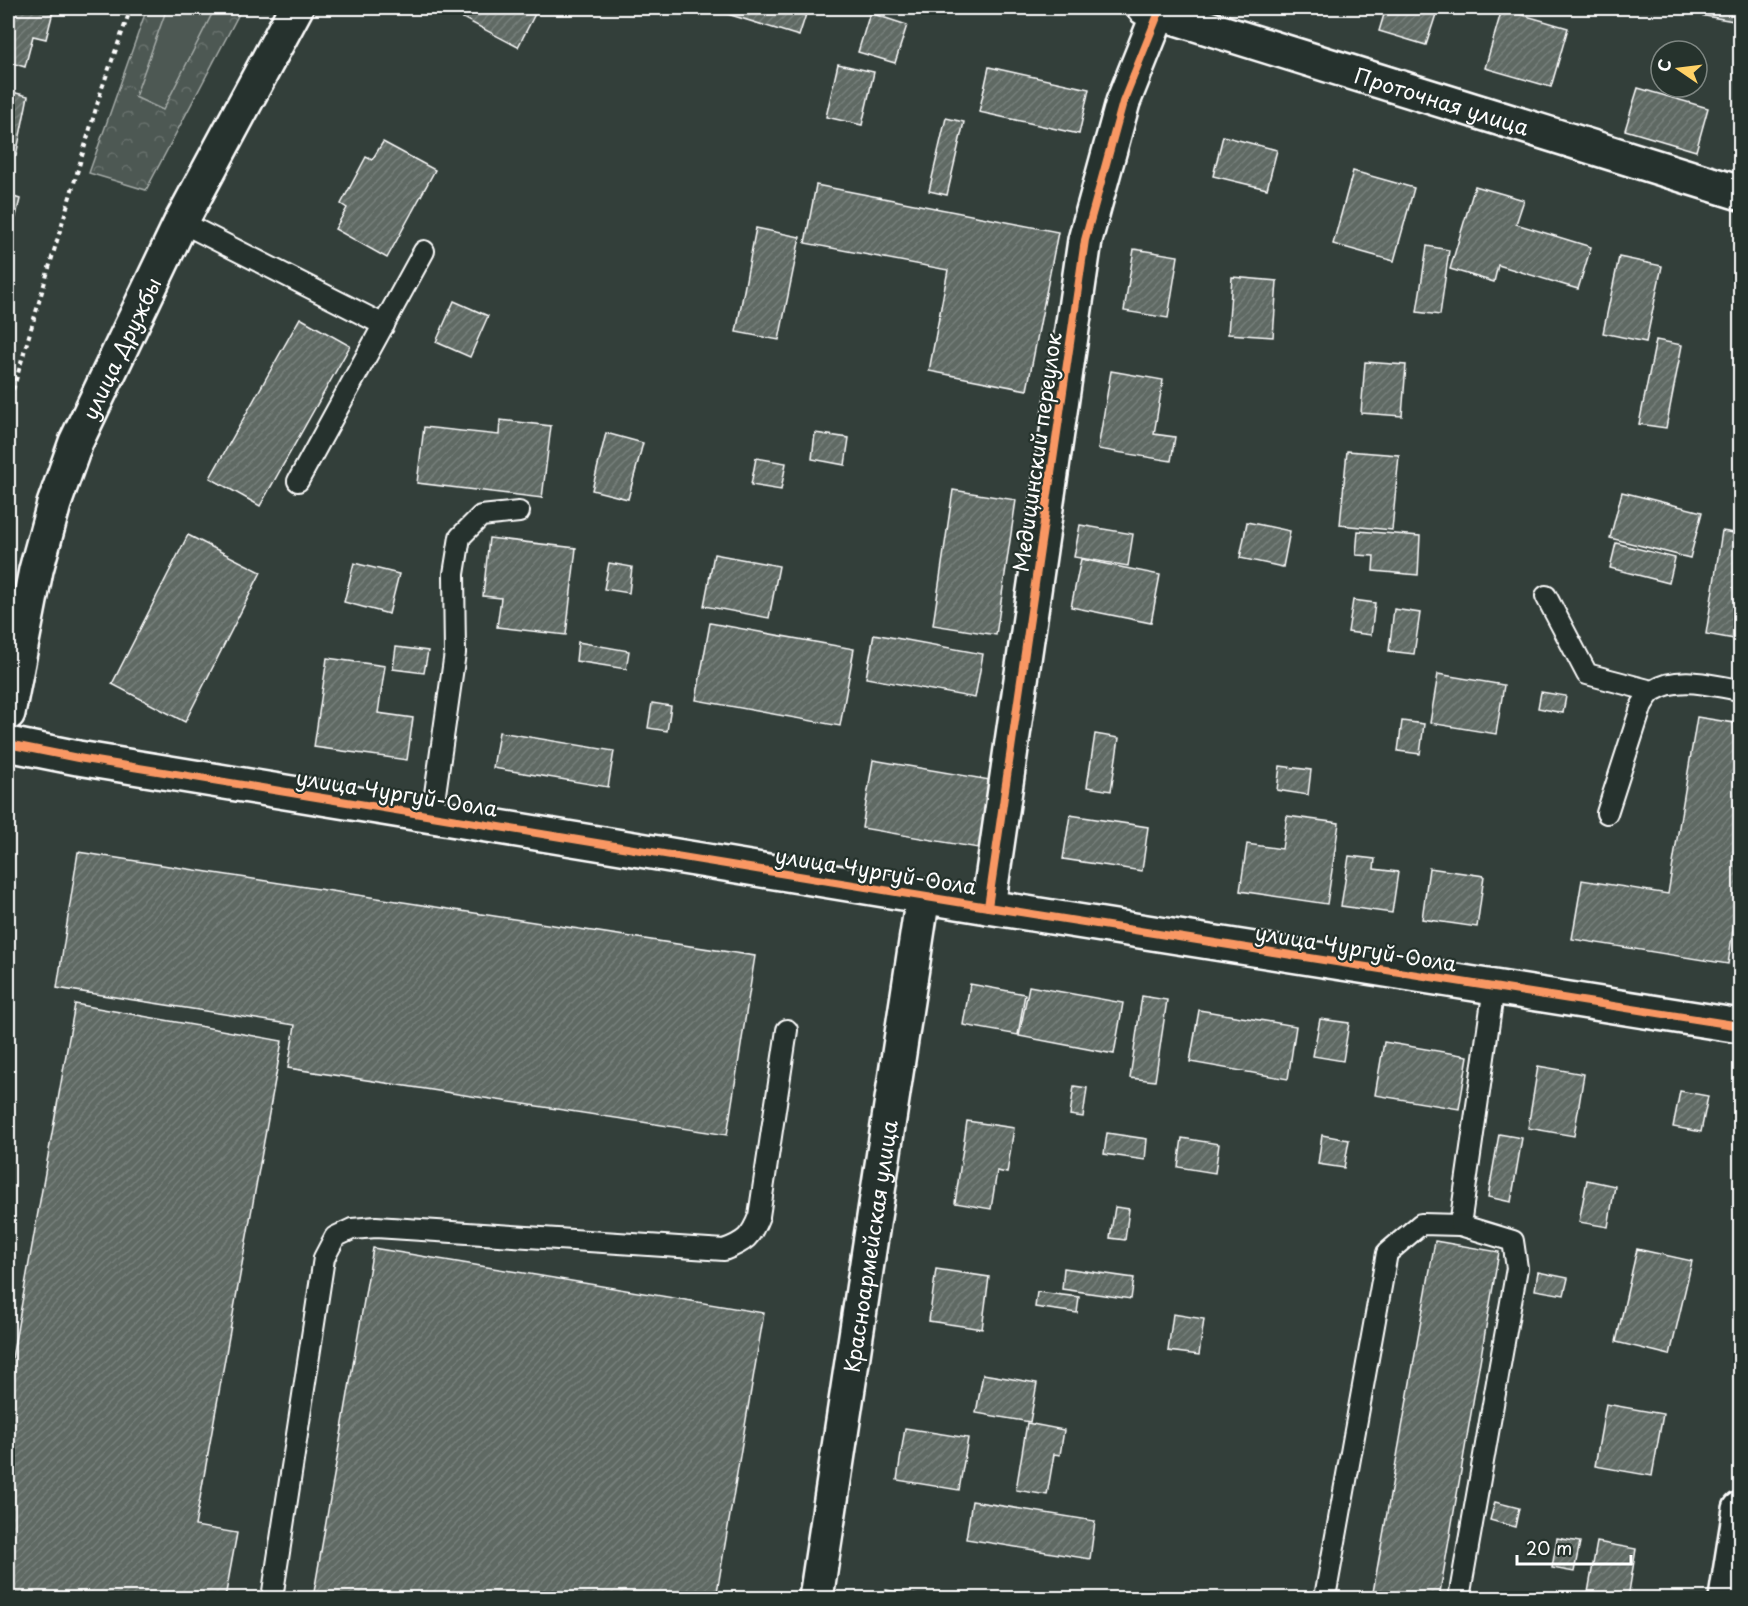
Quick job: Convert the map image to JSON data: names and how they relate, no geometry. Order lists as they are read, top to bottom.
{
  "streets": {
    "street": [
      "Проточная улица",
      "улица Дружбы",
      "Медицинский переулок",
      "улица Чургуй-Оола",
      "Красноармейская улица"
    ]
  },
  "crossings": [
    ["Проточная улица", "Медицинский переулок"],
    ["Медицинский переулок", "улица Чургуй-Оола"],
    ["улица Чургуй-Оола", "Красноармейская улица"]
  ],
  "scale_bar": "20 m",
  "north": "left"
}
